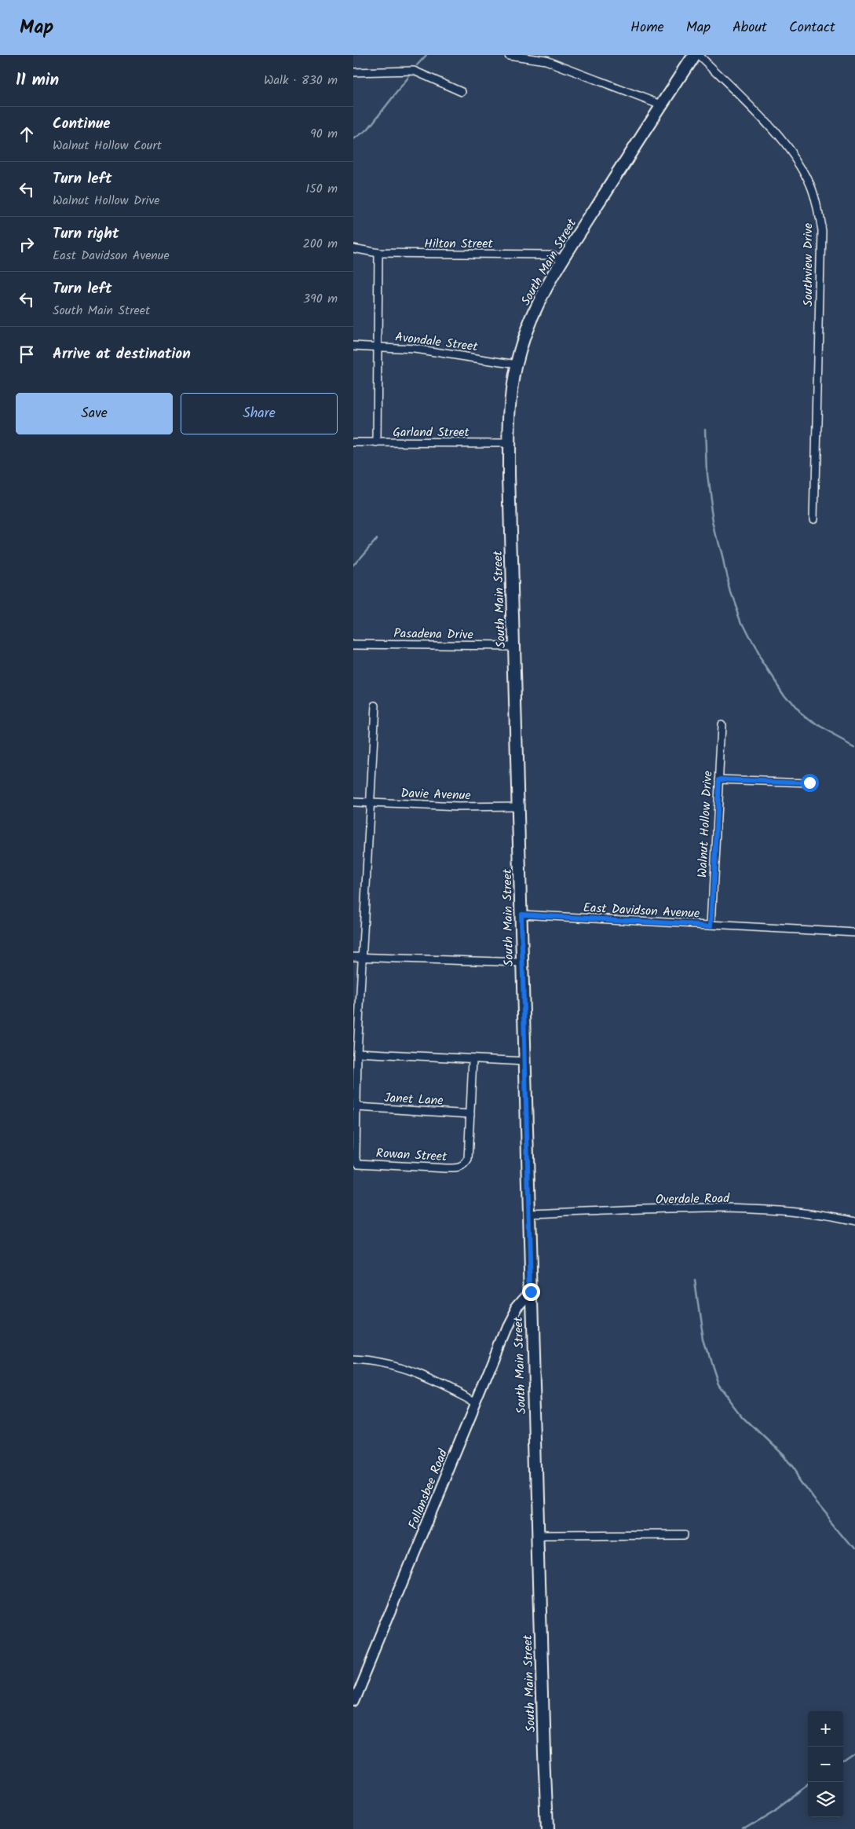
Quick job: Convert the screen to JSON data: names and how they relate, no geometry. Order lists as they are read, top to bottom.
{
  "streets": {
    "main road": ["South Main Street"],
    "street": [
      "Hilton Street",
      "Southview Drive",
      "Avondale Street",
      "Garland Street",
      "Pasadena Drive",
      "Davie Avenue",
      "Walnut Hollow Drive",
      "East Davidson Avenue",
      "Janet Lane",
      "Rowan Street",
      "Overdale Road",
      "Follansbee Road"
    ]
  },
  "crossings": [
    ["Hilton Street", "South Main Street"],
    ["South Main Street", "Avondale Street"],
    ["South Main Street", "Garland Street"],
    ["South Main Street", "Pasadena Drive"],
    ["South Main Street", "Davie Avenue"],
    ["South Main Street", "East Davidson Avenue"],
    ["South Main Street", "Overdale Road"],
    ["South Main Street", "Follansbee Road"],
    ["Davie Avenue", "Rowan Street"],
    ["Walnut Hollow Drive", "East Davidson Avenue"],
    ["Janet Lane", "Rowan Street"]
  ],
  "page": {
    "header": "Map",
    "nav": [
      "Home",
      "Map",
      "About",
      "Contact"
    ],
    "heading": ["11 min", "Walk · 830 m"],
    "list": [
      ["Continue", "Walnut Hollow Court", "90 m"],
      ["Turn left", "Walnut Hollow Drive", "150 m"],
      ["Turn right", "East Davidson Avenue", "200 m"],
      ["Turn left", "South Main Street", "390 m"],
      "Arrive at destination"
    ],
    "buttons": ["Save", "Share"],
    "map_buttons": ["+", "−"]
  }
}
